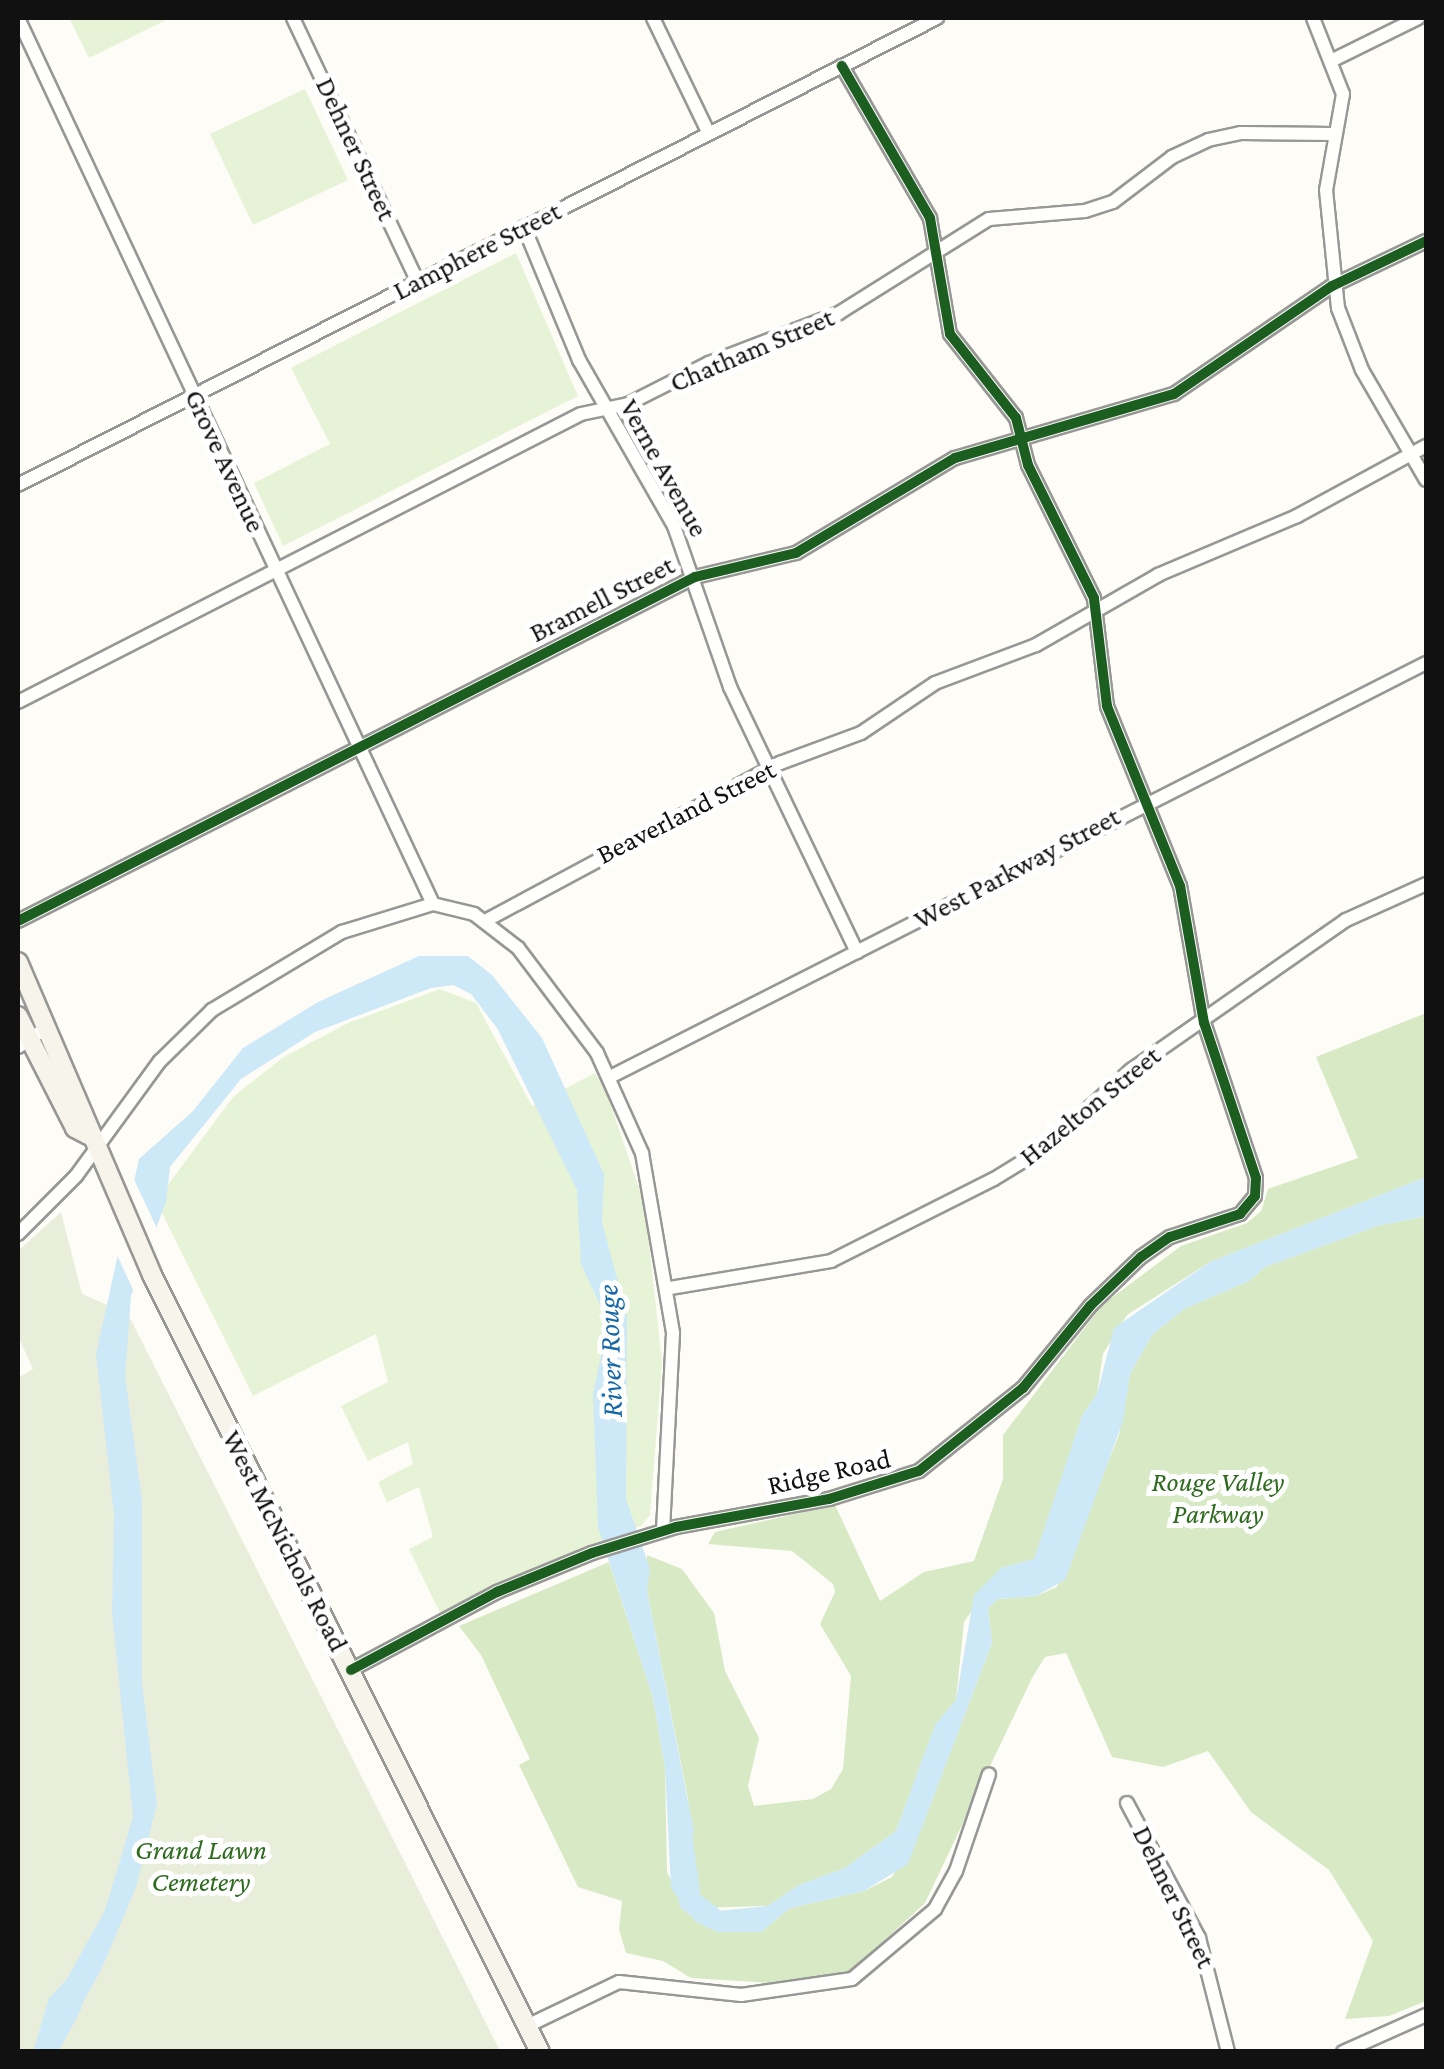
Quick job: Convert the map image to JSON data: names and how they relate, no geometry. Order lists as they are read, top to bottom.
{
  "streets": {
    "main road": ["West McNichols Road"],
    "street": [
      "Dehner Street",
      "Lamphere Street",
      "Chatham Street",
      "Grove Avenue",
      "Verne Avenue",
      "Bramell Street",
      "Beaverland Street",
      "West Parkway Street",
      "Hazelton Street",
      "Ridge Road"
    ]
  },
  "crossings": [
    ["Dehner Street", "Lamphere Street"],
    ["Lamphere Street", "Grove Avenue"],
    ["Lamphere Street", "Verne Avenue"],
    ["Chatham Street", "Grove Avenue"],
    ["Chatham Street", "Verne Avenue"],
    ["Grove Avenue", "Bramell Street"],
    ["Verne Avenue", "Bramell Street"],
    ["Verne Avenue", "Beaverland Street"],
    ["Verne Avenue", "West Parkway Street"],
    ["Hazelton Street", "Ridge Road"],
    ["Ridge Road", "West McNichols Road"]
  ],
  "water": ["River Rouge"],
  "parks": ["Rouge Valley Parkway", "Grand Lawn Cemetery"]
}
